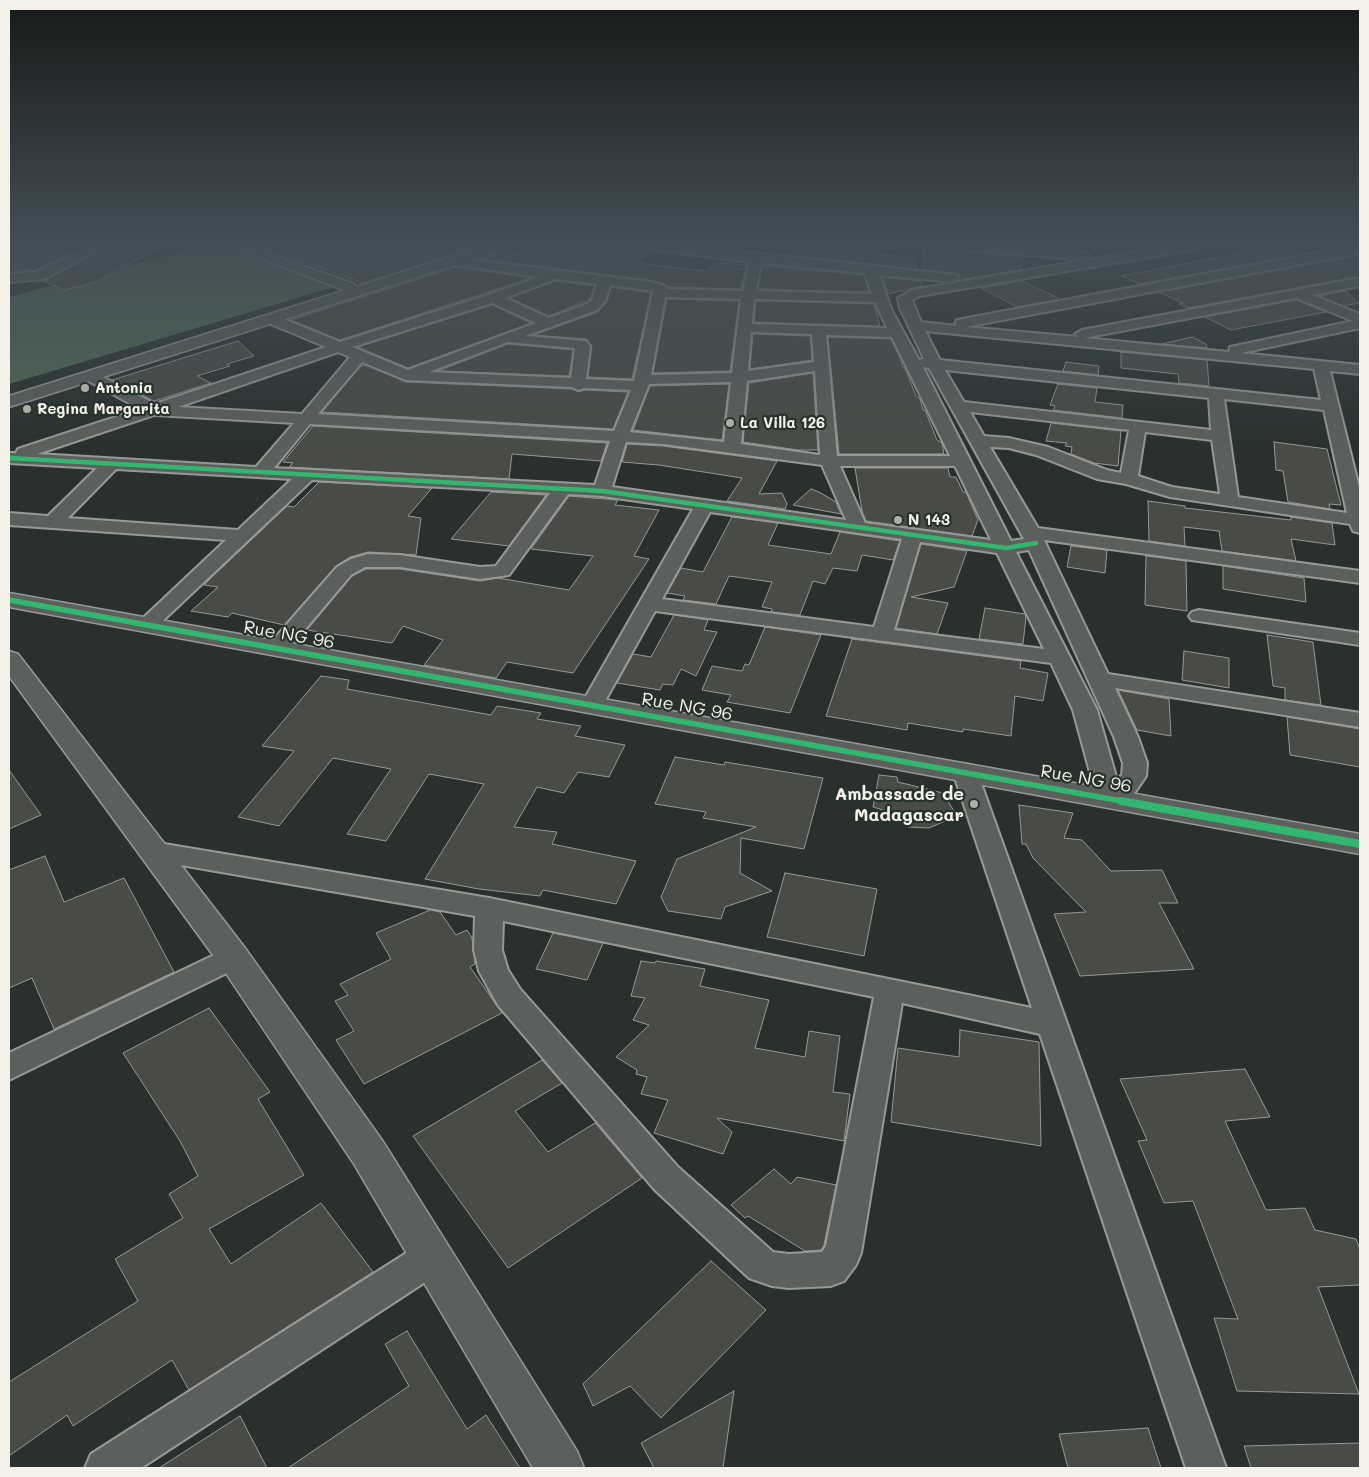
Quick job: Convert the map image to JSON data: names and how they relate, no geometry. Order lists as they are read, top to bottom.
{
  "streets": {
    "main road": ["Rue NG 96"]
  },
  "places": [
    "Antonia",
    "Regina Margarita",
    "La Villa 126",
    "N 143",
    "Ambassade de Madagascar"
  ]
}
